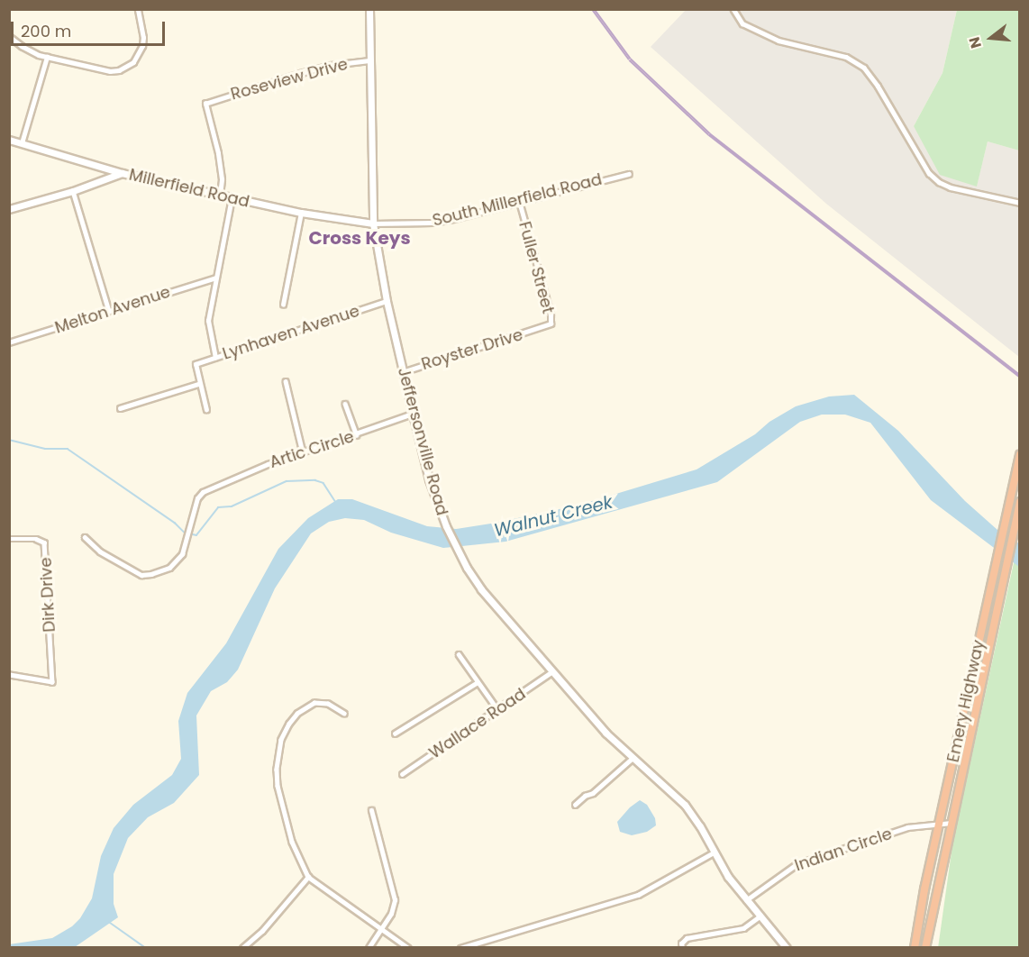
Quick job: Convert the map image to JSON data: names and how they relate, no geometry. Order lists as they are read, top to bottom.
{
  "streets": {
    "highway": ["Emery Highway"],
    "street": [
      "Roseview Drive",
      "Millerfield Road",
      "South Millerfield Road",
      "Fuller Street",
      "Melton Avenue",
      "Lynhaven Avenue",
      "Royster Drive",
      "Jeffersonville Road",
      "Artic Circle",
      "Dirk Drive",
      "Wallace Road",
      "Indian Circle"
    ]
  },
  "crossings": [
    ["Roseview Drive", "Millerfield Road"],
    ["Roseview Drive", "Jeffersonville Road"],
    ["Millerfield Road", "South Millerfield Road"],
    ["Millerfield Road", "Jeffersonville Road"],
    ["South Millerfield Road", "Fuller Street"],
    ["South Millerfield Road", "Jeffersonville Road"],
    ["Fuller Street", "Royster Drive"],
    ["Lynhaven Avenue", "Jeffersonville Road"],
    ["Royster Drive", "Jeffersonville Road"],
    ["Jeffersonville Road", "Artic Circle"],
    ["Jeffersonville Road", "Wallace Road"],
    ["Jeffersonville Road", "Indian Circle"],
    ["Emery Highway", "Indian Circle"]
  ],
  "districts": ["Cross Keys"],
  "water": ["Walnut Creek"],
  "scale_bar": "200 m",
  "north": "left"
}
